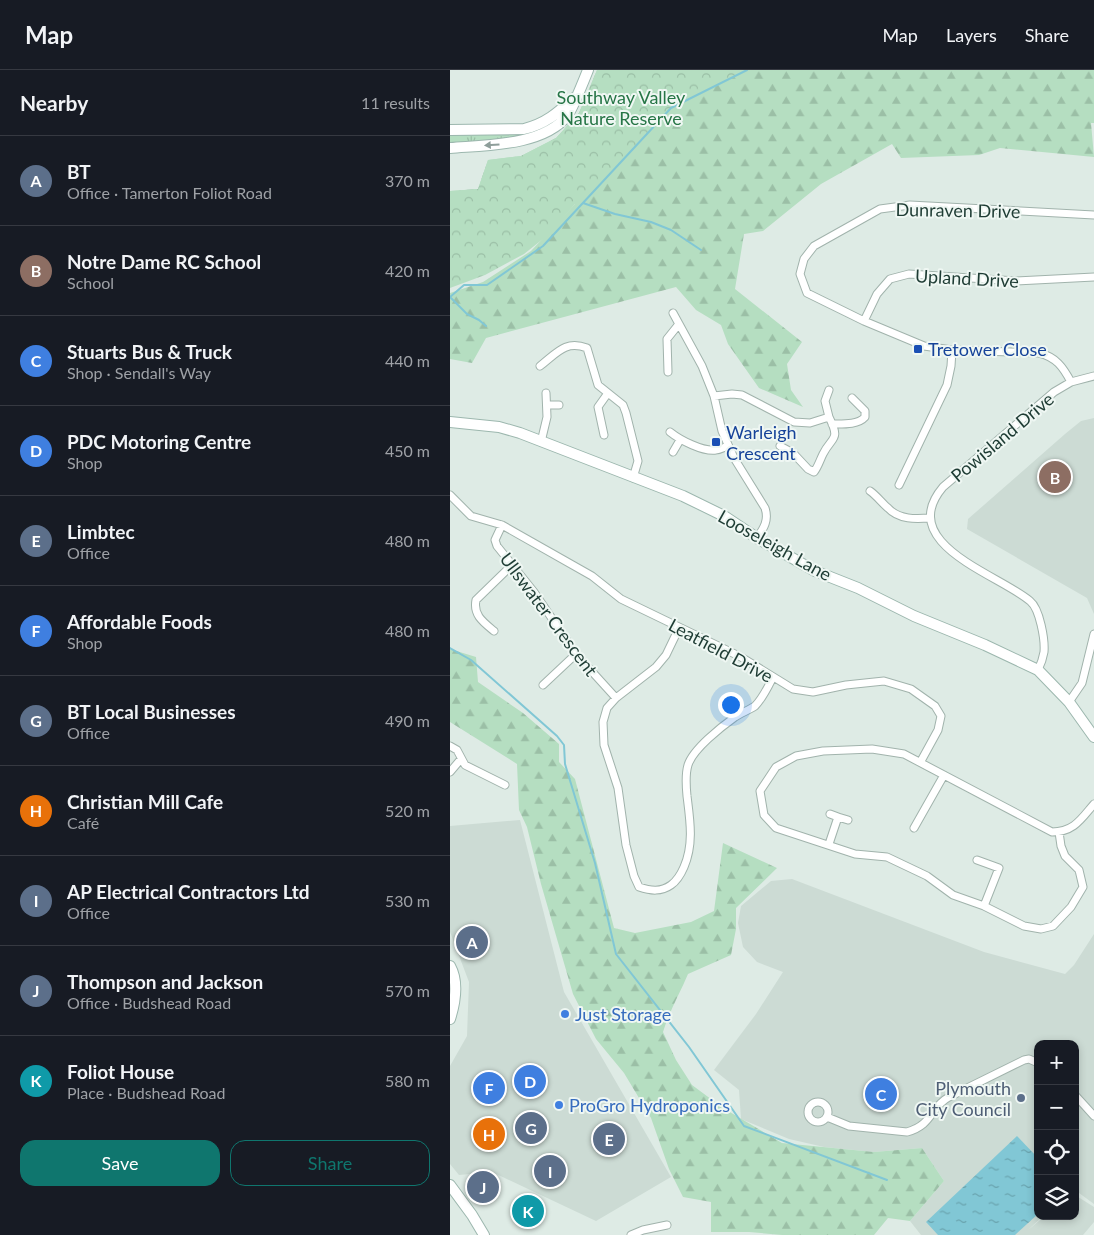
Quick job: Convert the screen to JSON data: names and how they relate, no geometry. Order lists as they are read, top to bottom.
{
  "streets": {
    "street": [
      "Dunraven Drive",
      "Upland Drive",
      "Powisland Drive",
      "Looseleigh Lane",
      "Ullswater Crescent",
      "Leatfield Drive"
    ]
  },
  "crossings": [
    ["Dunraven Drive", "Upland Drive"],
    ["Dunraven Drive", "Powisland Drive"],
    ["Ullswater Crescent", "Leatfield Drive"]
  ],
  "parks": ["Southway Valley Nature Reserve"],
  "places": {
    "transit": ["Tretower Close", "Warleigh Crescent"],
    "other": ["Just Storage", "Plymouth City Council", "ProGro Hydroponics"]
  },
  "page": {
    "header": "Map",
    "nav": ["Map", "Layers", "Share"],
    "heading": ["Nearby", "11 results"],
    "list": [
      {
        "mark": "A",
        "name": "BT",
        "note": "Office · Tamerton Foliot Road",
        "value": "370 m"
      },
      {
        "mark": "B",
        "name": "Notre Dame RC School",
        "note": "School",
        "value": "420 m"
      },
      {
        "mark": "C",
        "name": "Stuarts Bus & Truck",
        "note": "Shop · Sendall's Way",
        "value": "440 m"
      },
      {
        "mark": "D",
        "name": "PDC Motoring Centre",
        "note": "Shop",
        "value": "450 m"
      },
      {
        "mark": "E",
        "name": "Limbtec",
        "note": "Office",
        "value": "480 m"
      },
      {
        "mark": "F",
        "name": "Affordable Foods",
        "note": "Shop",
        "value": "480 m"
      },
      {
        "mark": "G",
        "name": "BT Local Businesses",
        "note": "Office",
        "value": "490 m"
      },
      {
        "mark": "H",
        "name": "Christian Mill Cafe",
        "note": "Café",
        "value": "520 m"
      },
      {
        "mark": "I",
        "name": "AP Electrical Contractors Ltd",
        "note": "Office",
        "value": "530 m"
      },
      {
        "mark": "J",
        "name": "Thompson and Jackson",
        "note": "Office · Budshead Road",
        "value": "570 m"
      },
      {
        "mark": "K",
        "name": "Foliot House",
        "note": "Place · Budshead Road",
        "value": "580 m"
      }
    ],
    "pins": [
      "B",
      "A",
      "D",
      "F",
      "C",
      "G",
      "H",
      "E",
      "I",
      "J",
      "K"
    ],
    "map_buttons": ["+", "−"],
    "buttons": ["Save", "Share"]
  }
}
